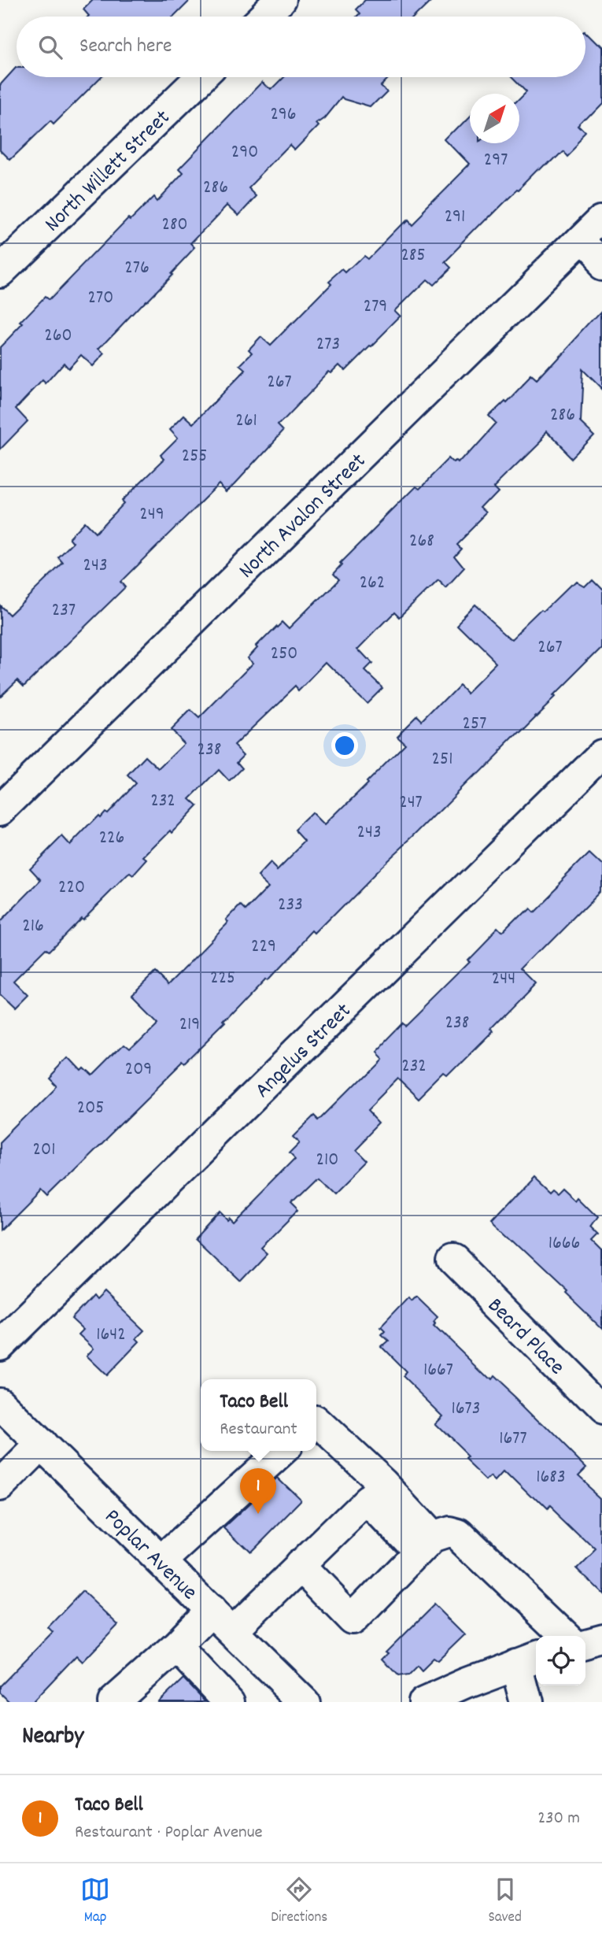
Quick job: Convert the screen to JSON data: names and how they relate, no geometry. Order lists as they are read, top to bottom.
{
  "streets": {
    "street": [
      "North Willett Street",
      "North Avalon Street",
      "Angelus Street",
      "Beard Place",
      "Poplar Avenue"
    ]
  },
  "house_numbers": [
    "296",
    "290",
    "297",
    "286",
    "291",
    "280",
    "285",
    "276",
    "270",
    "279",
    "260",
    "273",
    "267",
    "286",
    "261",
    "255",
    "249",
    "268",
    "243",
    "262",
    "237",
    "267",
    "250",
    "257",
    "238",
    "251",
    "232",
    "247",
    "243",
    "226",
    "220",
    "233",
    "216",
    "229",
    "225",
    "244",
    "238",
    "219",
    "232",
    "209",
    "205",
    "201",
    "210",
    "1666",
    "1642",
    "1667",
    "1673",
    "1677",
    "1683"
  ],
  "north": "top right",
  "page": {
    "search": "Search here",
    "popup": ["Taco Bell", "Restaurant"],
    "pins": "1",
    "heading": "Nearby",
    "list": [
      {
        "mark": "1",
        "name": "Taco Bell",
        "note": "Restaurant · Poplar Avenue",
        "value": "230 m"
      }
    ],
    "nav": ["Map", "Directions", "Saved"]
  }
}
